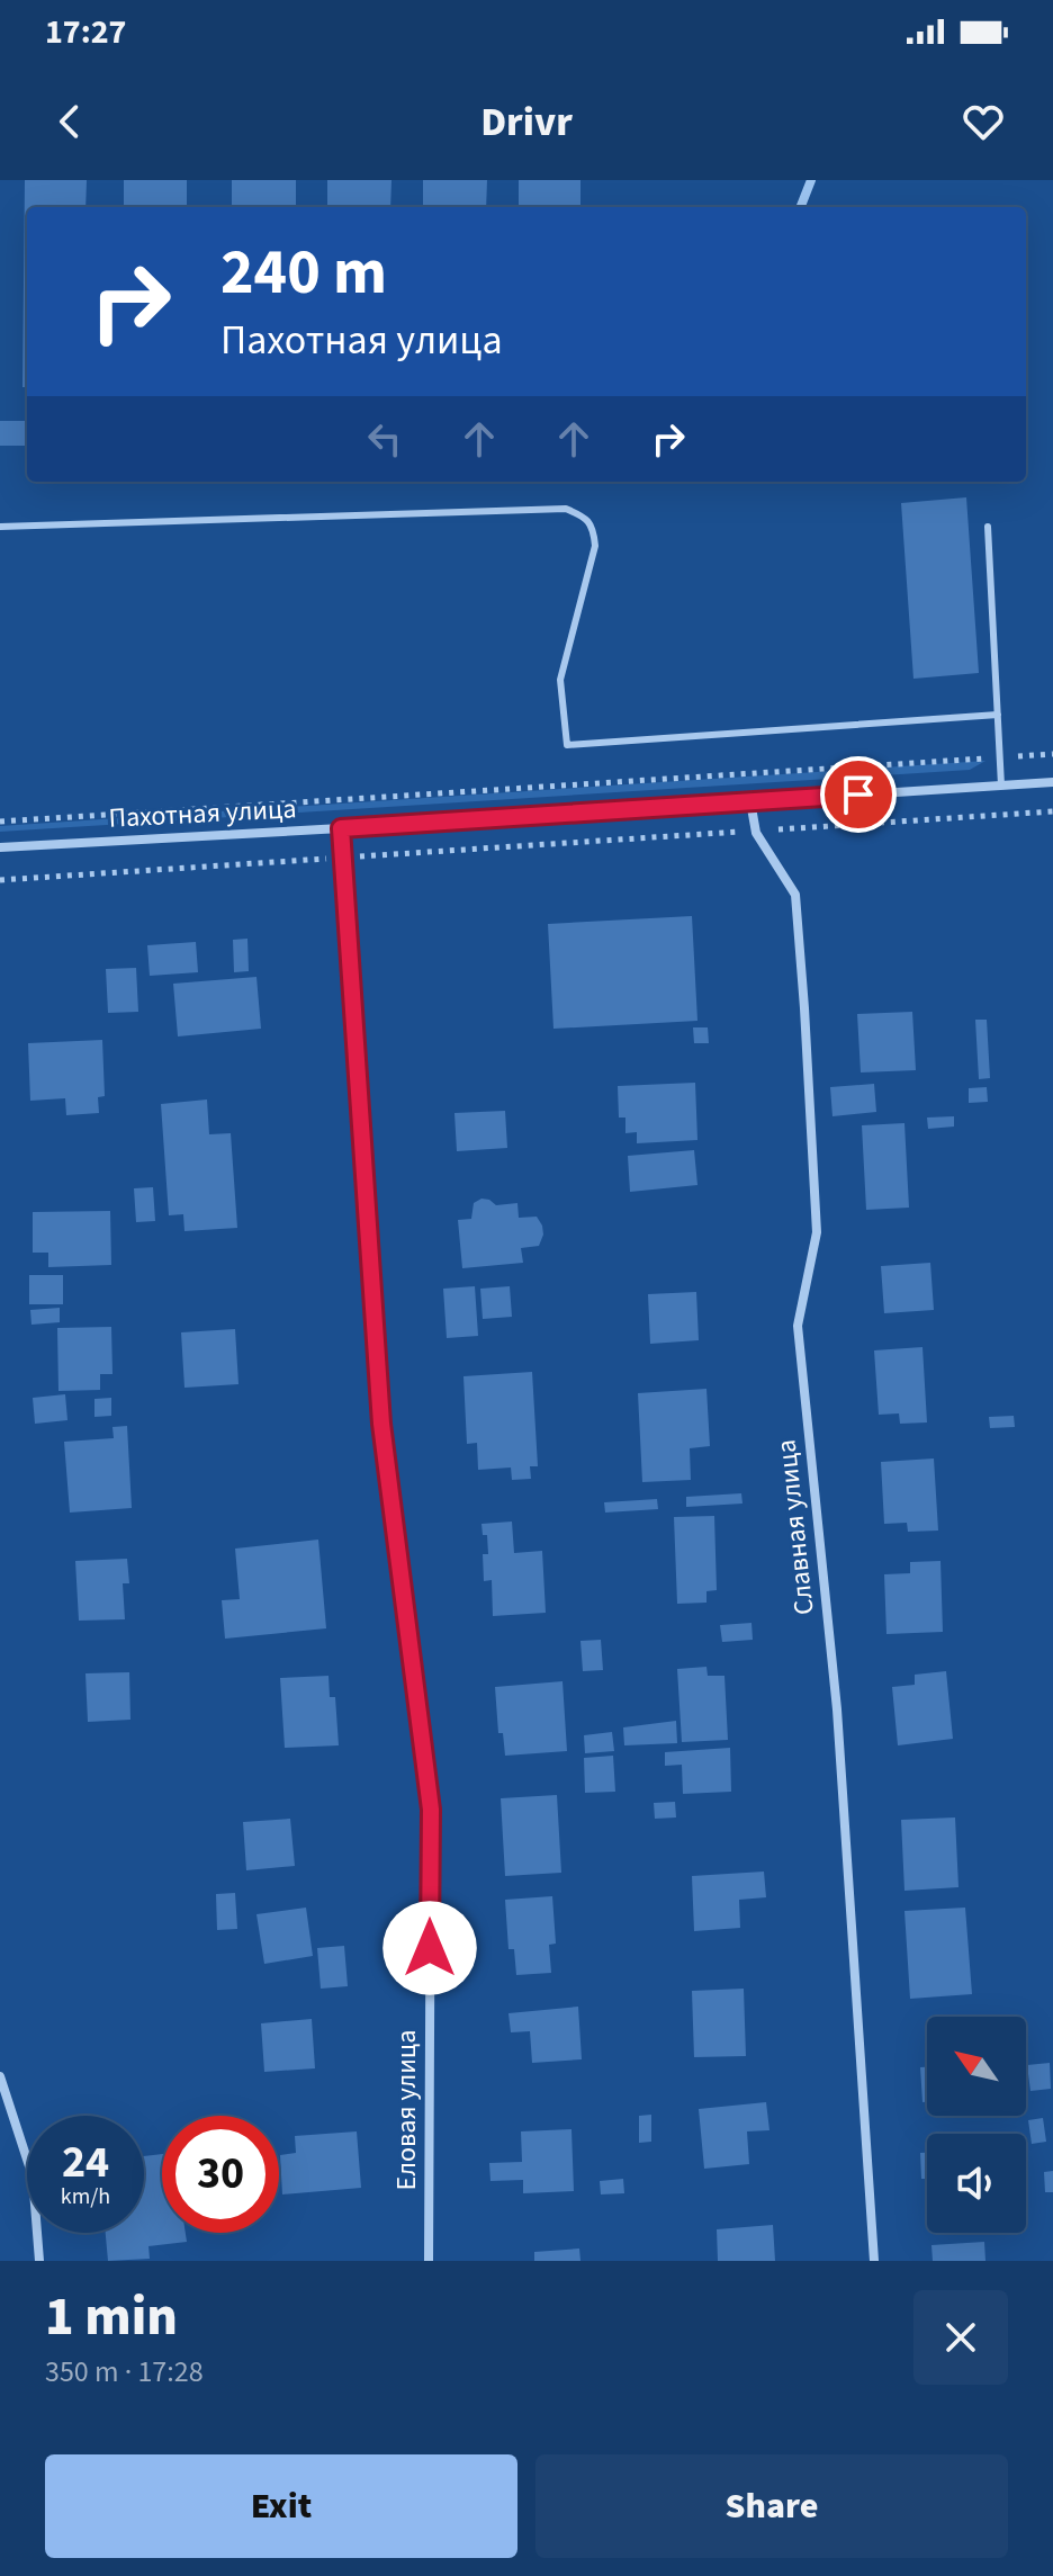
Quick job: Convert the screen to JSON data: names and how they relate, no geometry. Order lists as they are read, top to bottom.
{
  "streets": {
    "street": ["Пахотная улица", "Славная улица", "Еловая улица"]
  },
  "crossings": [
    ["Пахотная улица", "Славная улица"],
    ["Пахотная улица", "Еловая улица"]
  ],
  "north": "top left",
  "page": {
    "status": "17:27",
    "header": "Drivr",
    "turn": ["240 m", "Пахотная улица"],
    "speed": "24 km/h",
    "limit": "30",
    "heading": ["1 min", "350 m · 17:28"],
    "buttons": ["Exit", "Share"]
  }
}
